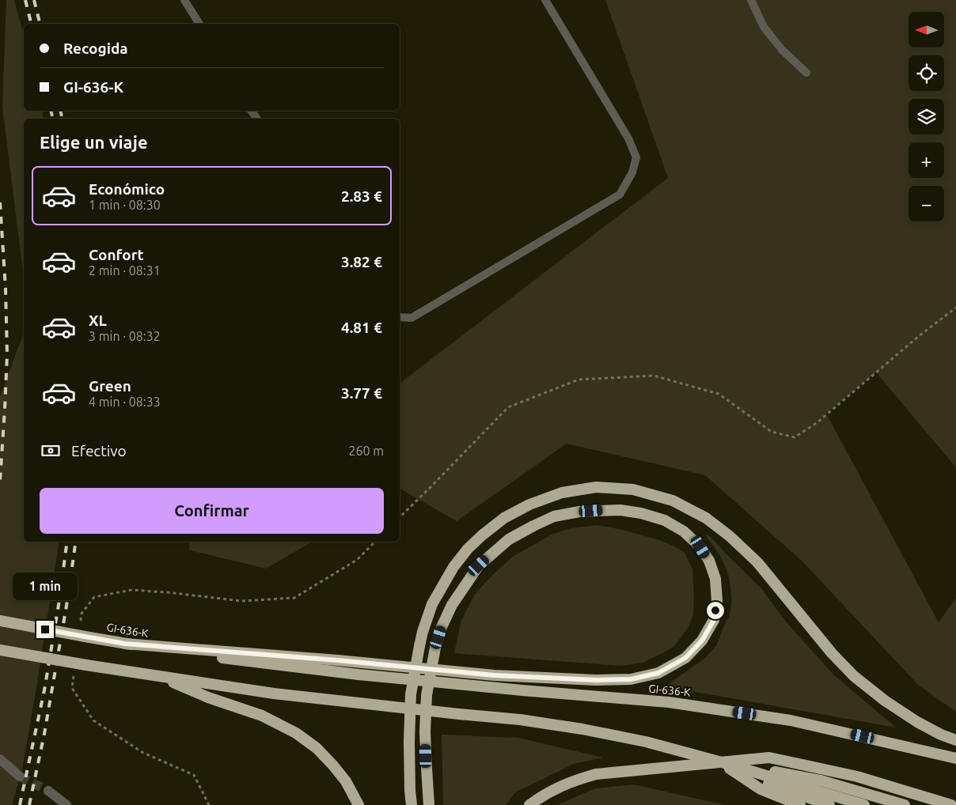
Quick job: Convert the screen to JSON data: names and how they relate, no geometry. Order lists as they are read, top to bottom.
{
  "streets": {
    "highway": ["GI-636-K"]
  },
  "north": "left",
  "page": {
    "map_buttons": ["+", "−"],
    "banner": ["Recogida", "GI-636-K"],
    "heading": "Elige un viaje",
    "list": [
      {
        "name": "Económico",
        "note": "1 min · 08:30",
        "value": "2.83 €"
      },
      {
        "name": "Confort",
        "note": "2 min · 08:31",
        "value": "3.82 €"
      },
      {
        "name": "XL",
        "note": "3 min · 08:32",
        "value": "4.81 €"
      },
      {
        "name": "Green",
        "note": "4 min · 08:33",
        "value": "3.77 €"
      }
    ],
    "pay": ["Efectivo", "260 m"],
    "buttons": "Confirmar",
    "bubble": "1 min"
  }
}
